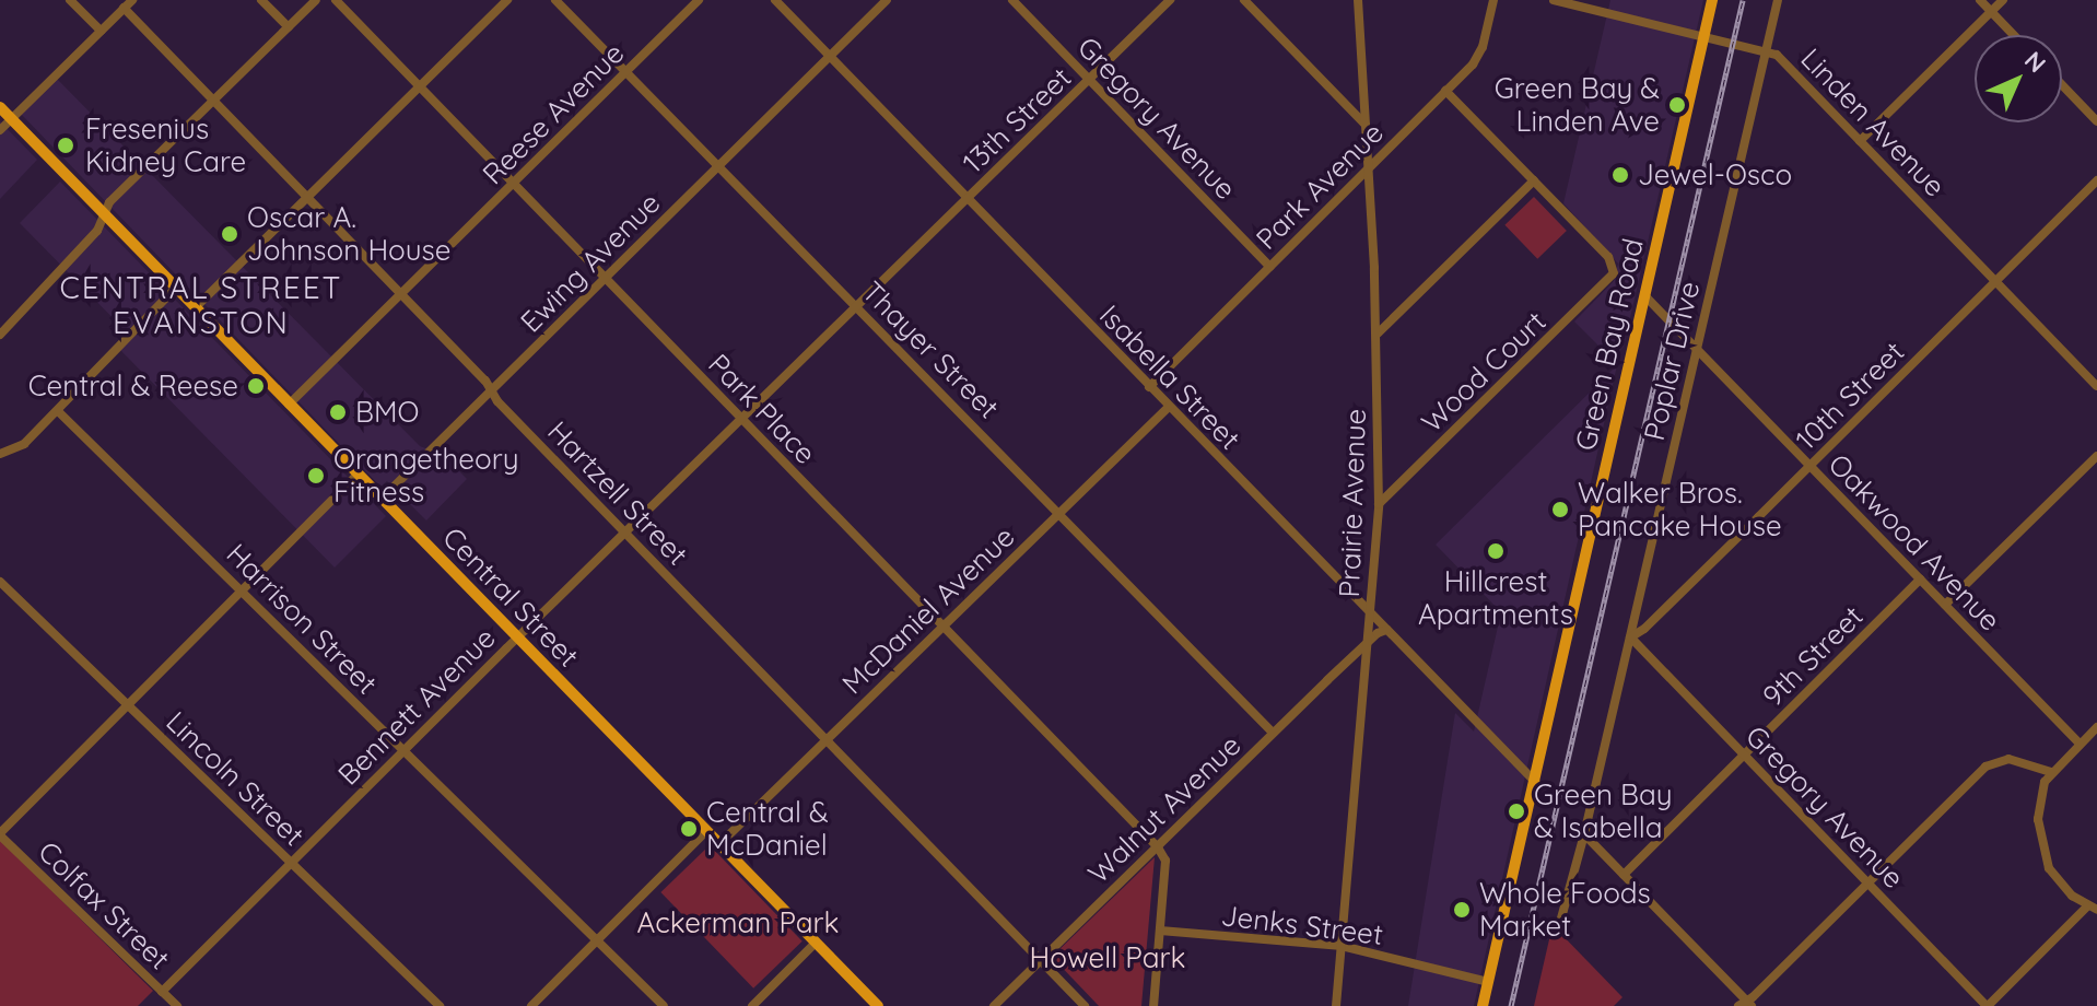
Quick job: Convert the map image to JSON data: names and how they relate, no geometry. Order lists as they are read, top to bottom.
{
  "streets": {
    "main road": ["Green Bay Road", "Central Street"],
    "street": [
      "Reese Avenue",
      "Gregory Avenue",
      "13th Street",
      "Linden Avenue",
      "Park Avenue",
      "Ewing Avenue",
      "Thayer Street",
      "Poplar Drive",
      "Wood Court",
      "Isabella Street",
      "10th Street",
      "Park Place",
      "Hartzell Street",
      "Prairie Avenue",
      "Oakwood Avenue",
      "McDaniel Avenue",
      "Harrison Street",
      "9th Street",
      "Bennett Avenue",
      "Lincoln Street",
      "Walnut Avenue",
      "Colfax Street",
      "Jenks Street"
    ]
  },
  "crossings": [
    ["Reese Avenue", "Thayer Street"],
    ["Reese Avenue", "Park Place"],
    ["Reese Avenue", "Hartzell Street"],
    ["Reese Avenue", "Central Street"],
    ["Gregory Avenue", "13th Street"],
    ["Gregory Avenue", "Park Avenue"],
    ["Gregory Avenue", "Poplar Drive"],
    ["Gregory Avenue", "10th Street"],
    ["Gregory Avenue", "9th Street"],
    ["13th Street", "Isabella Street"],
    ["13th Street", "Bennett Avenue"],
    ["Linden Avenue", "Green Bay Road"],
    ["Linden Avenue", "Poplar Drive"],
    ["Linden Avenue", "10th Street"],
    ["Park Avenue", "Isabella Street"],
    ["Park Avenue", "Prairie Avenue"],
    ["Ewing Avenue", "Thayer Street"],
    ["Ewing Avenue", "Isabella Street"],
    ["Ewing Avenue", "Park Place"],
    ["Ewing Avenue", "Hartzell Street"],
    ["Ewing Avenue", "Central Street"],
    ["Green Bay Road", "Isabella Street"],
    ["Green Bay Road", "Oakwood Avenue"],
    ["Green Bay Road", "Jenks Street"],
    ["Thayer Street", "McDaniel Avenue"],
    ["Thayer Street", "Bennett Avenue"],
    ["Thayer Street", "Walnut Avenue"],
    ["Poplar Drive", "10th Street"],
    ["Poplar Drive", "Oakwood Avenue"],
    ["Wood Court", "Prairie Avenue"],
    ["Isabella Street", "Prairie Avenue"],
    ["Isabella Street", "McDaniel Avenue"],
    ["Isabella Street", "Bennett Avenue"],
    ["Isabella Street", "Walnut Avenue"],
    ["10th Street", "Oakwood Avenue"],
    ["Park Place", "McDaniel Avenue"],
    ["Park Place", "Bennett Avenue"],
    ["Park Place", "Walnut Avenue"],
    ["Hartzell Street", "McDaniel Avenue"],
    ["Hartzell Street", "Bennett Avenue"],
    ["Hartzell Street", "Walnut Avenue"],
    ["Prairie Avenue", "Walnut Avenue"],
    ["Prairie Avenue", "Jenks Street"],
    ["Oakwood Avenue", "9th Street"],
    ["Central Street", "McDaniel Avenue"],
    ["Central Street", "Bennett Avenue"],
    ["Harrison Street", "Bennett Avenue"],
    ["Bennett Avenue", "Lincoln Street"],
    ["Bennett Avenue", "Colfax Street"]
  ],
  "districts": ["CENTRAL STREET EVANSTON"],
  "parks": ["Ackerman Park", "Howell Park"],
  "places": [
    "Green Bay & Linden Ave",
    "Fresenius Kidney Care",
    "Jewel-Osco",
    "Oscar A. Johnson House",
    "Central & Reese",
    "BMO",
    "Orangetheory Fitness",
    "Walker Bros. Pancake House",
    "Hillcrest Apartments",
    "Green Bay & Isabella",
    "Central & McDaniel",
    "Whole Foods Market"
  ],
  "north": "top right"
}
